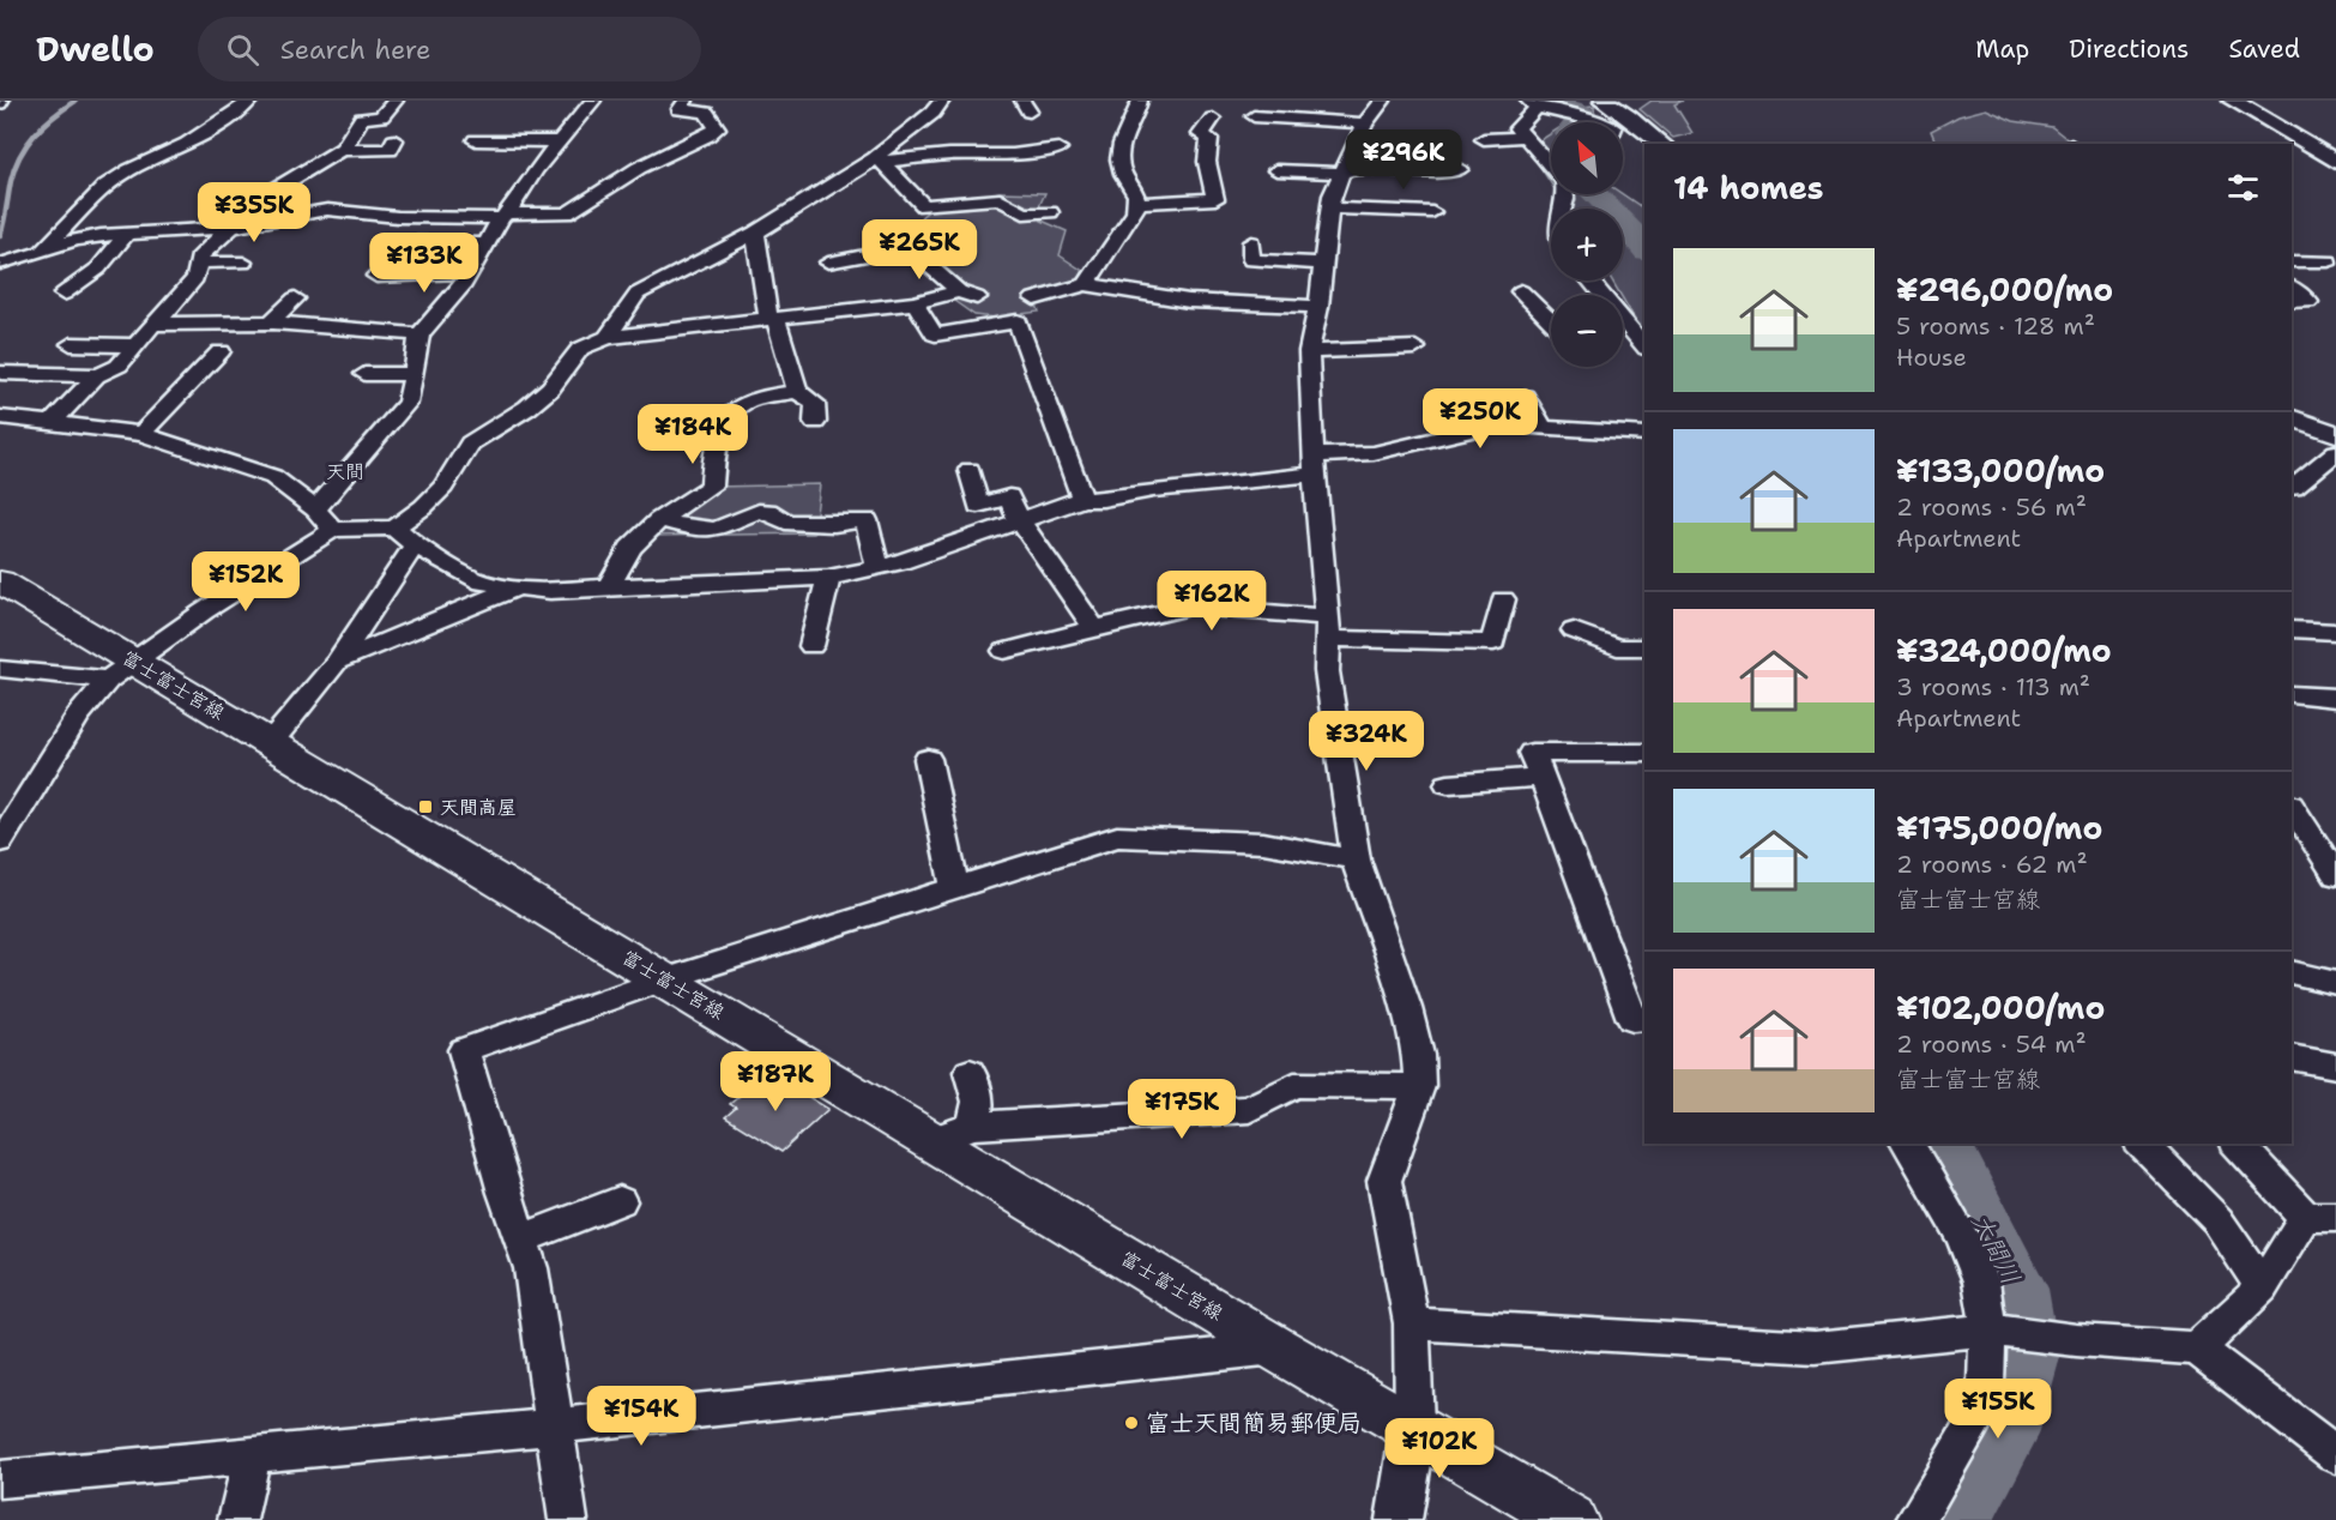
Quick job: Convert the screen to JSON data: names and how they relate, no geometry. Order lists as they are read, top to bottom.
{
  "streets": {
    "main road": ["富士富士宮線"]
  },
  "districts": ["天間"],
  "water": ["大間川"],
  "places": {
    "transit": ["天間高屋"],
    "other": ["富士天間簡易郵便局"]
  },
  "north": "top left",
  "page": {
    "header": "Dwello",
    "search": "Search here",
    "nav": ["Map", "Directions", "Saved"],
    "map_buttons": ["+", "−"],
    "price": [
      "¥296K",
      "¥355K",
      "¥265K",
      "¥133K",
      "¥250K",
      "¥184K",
      "¥152K",
      "¥162K",
      "¥324K",
      "¥187K",
      "¥175K",
      "¥155K",
      "¥154K",
      "¥102K"
    ],
    "heading": "14 homes",
    "list": [
      {
        "name": "¥296,000/mo",
        "note": "5 rooms · 128 m² · House"
      },
      {
        "name": "¥133,000/mo",
        "note": "2 rooms · 56 m² · Apartment"
      },
      {
        "name": "¥324,000/mo",
        "note": "3 rooms · 113 m² · Apartment"
      },
      {
        "name": "¥175,000/mo",
        "note": "2 rooms · 62 m² · 富士富士宮線"
      },
      {
        "name": "¥102,000/mo",
        "note": "2 rooms · 54 m² · 富士富士宮線"
      }
    ]
  }
}
